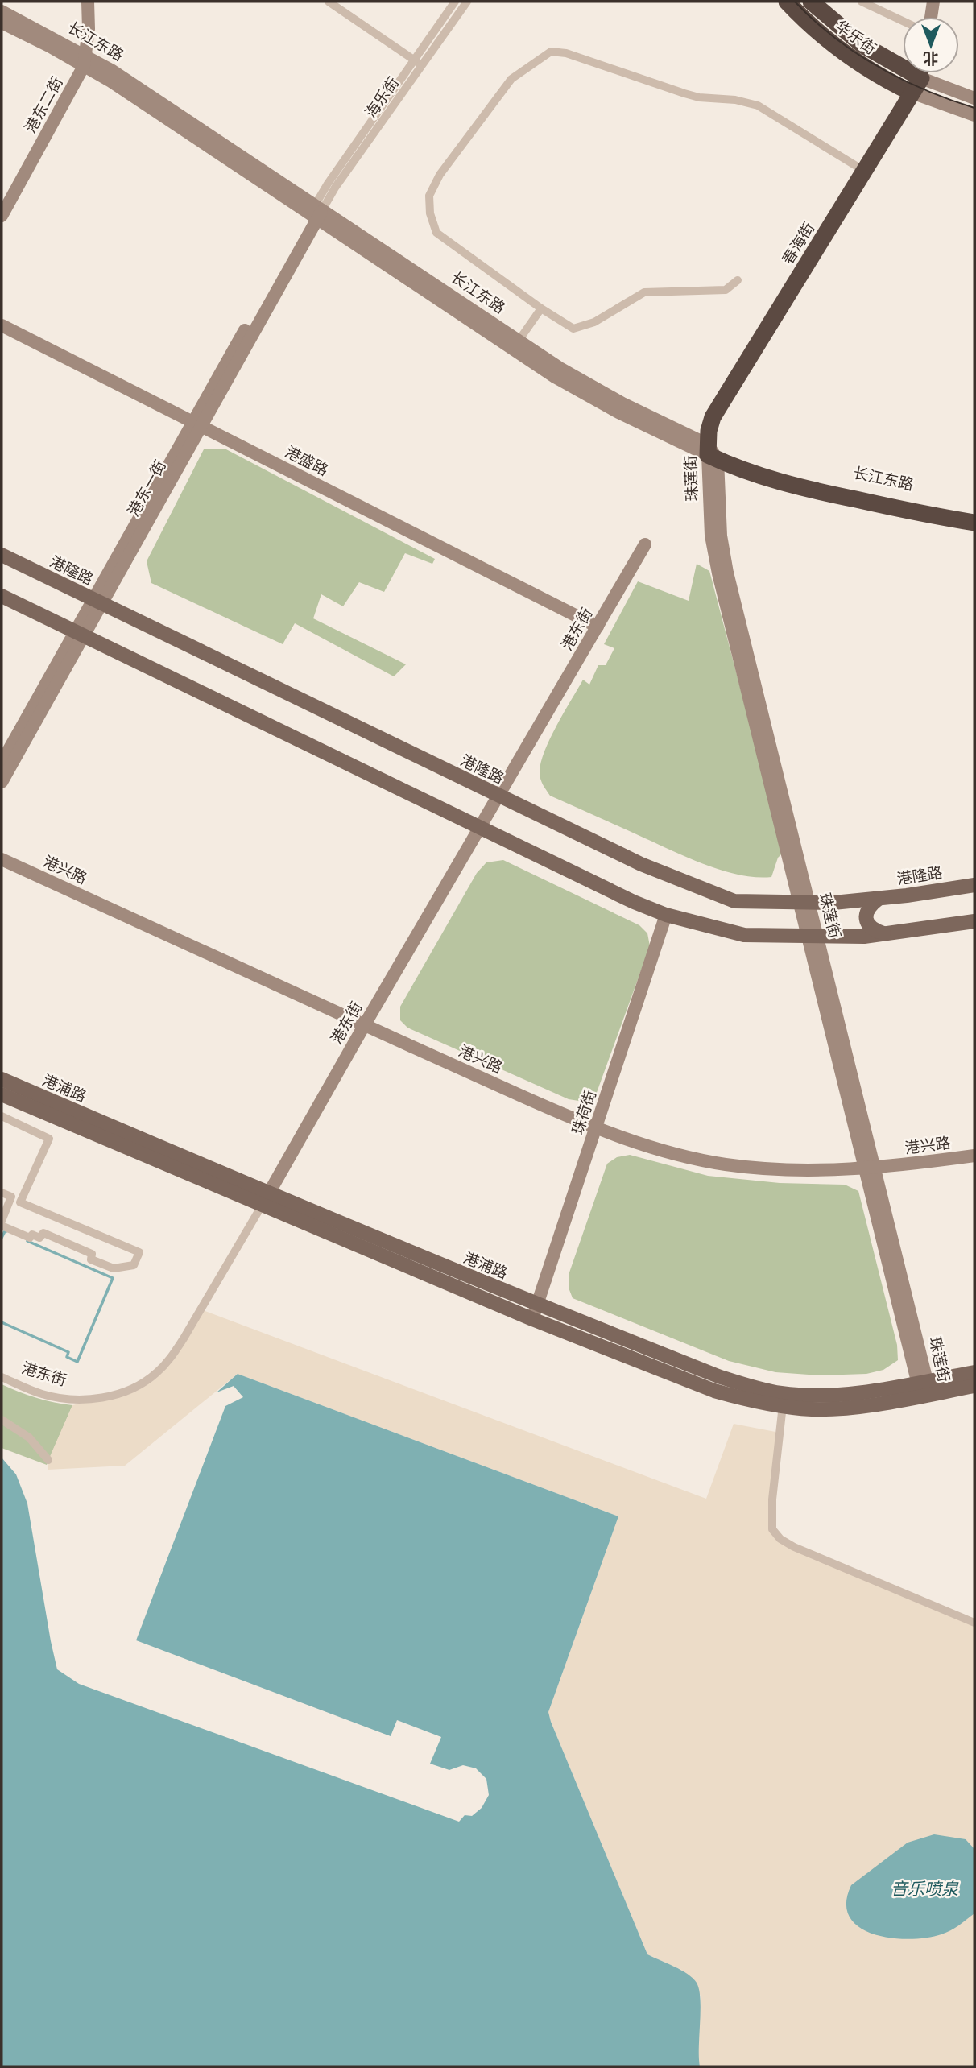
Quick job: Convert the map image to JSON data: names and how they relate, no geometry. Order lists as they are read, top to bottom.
{
  "streets": {
    "highway": ["华乐街", "长江东路", "春海街"],
    "main road": [
      "港东二街",
      "港盛路",
      "珠莲街",
      "港东一街",
      "港隆路",
      "港东街",
      "港兴路",
      "港浦路",
      "珠荷街"
    ],
    "street": ["海乐街"]
  },
  "crossings": [
    ["华乐街", "春海街"],
    ["长江东路", "海乐街"],
    ["长江东路", "港东二街"],
    ["长江东路", "春海街"],
    ["长江东路", "珠莲街"],
    ["长江东路", "港东一街"],
    ["海乐街", "港东一街"],
    ["春海街", "珠莲街"],
    ["港盛路", "港东一街"],
    ["港盛路", "港东街"],
    ["珠莲街", "港隆路"],
    ["珠莲街", "港兴路"],
    ["珠莲街", "港浦路"],
    ["港东一街", "港隆路"],
    ["港隆路", "港东街"],
    ["港东街", "港兴路"],
    ["港东街", "港浦路"],
    ["港兴路", "珠荷街"],
    ["港浦路", "珠荷街"]
  ],
  "water": ["音乐喷泉"],
  "north": "bottom"
}
